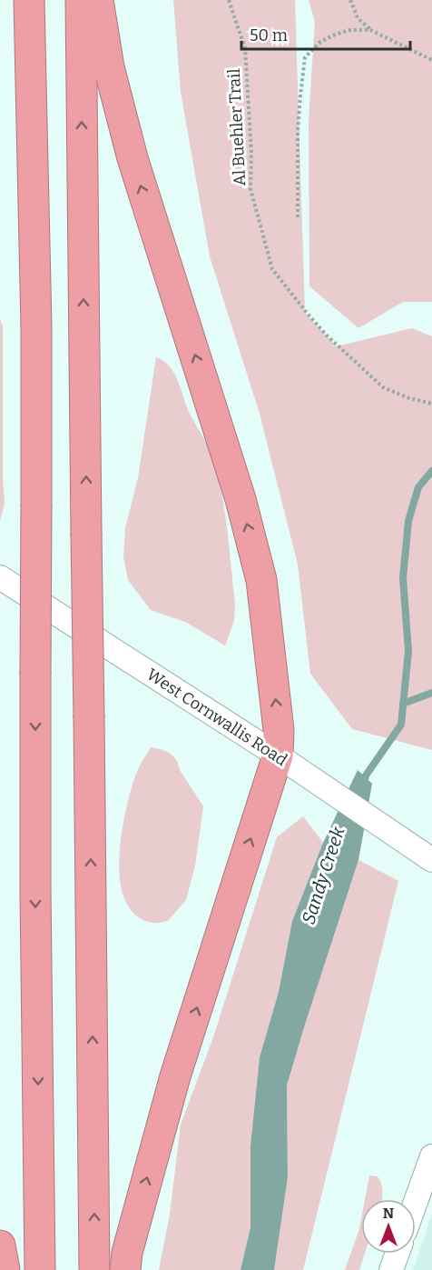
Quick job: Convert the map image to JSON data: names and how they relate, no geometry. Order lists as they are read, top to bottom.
{
  "streets": {
    "street": ["West Cornwallis Road"],
    "path": ["Al Buehler Trail"]
  },
  "water": ["Sandy Creek"],
  "scale_bar": "50 m",
  "north": "top"
}
